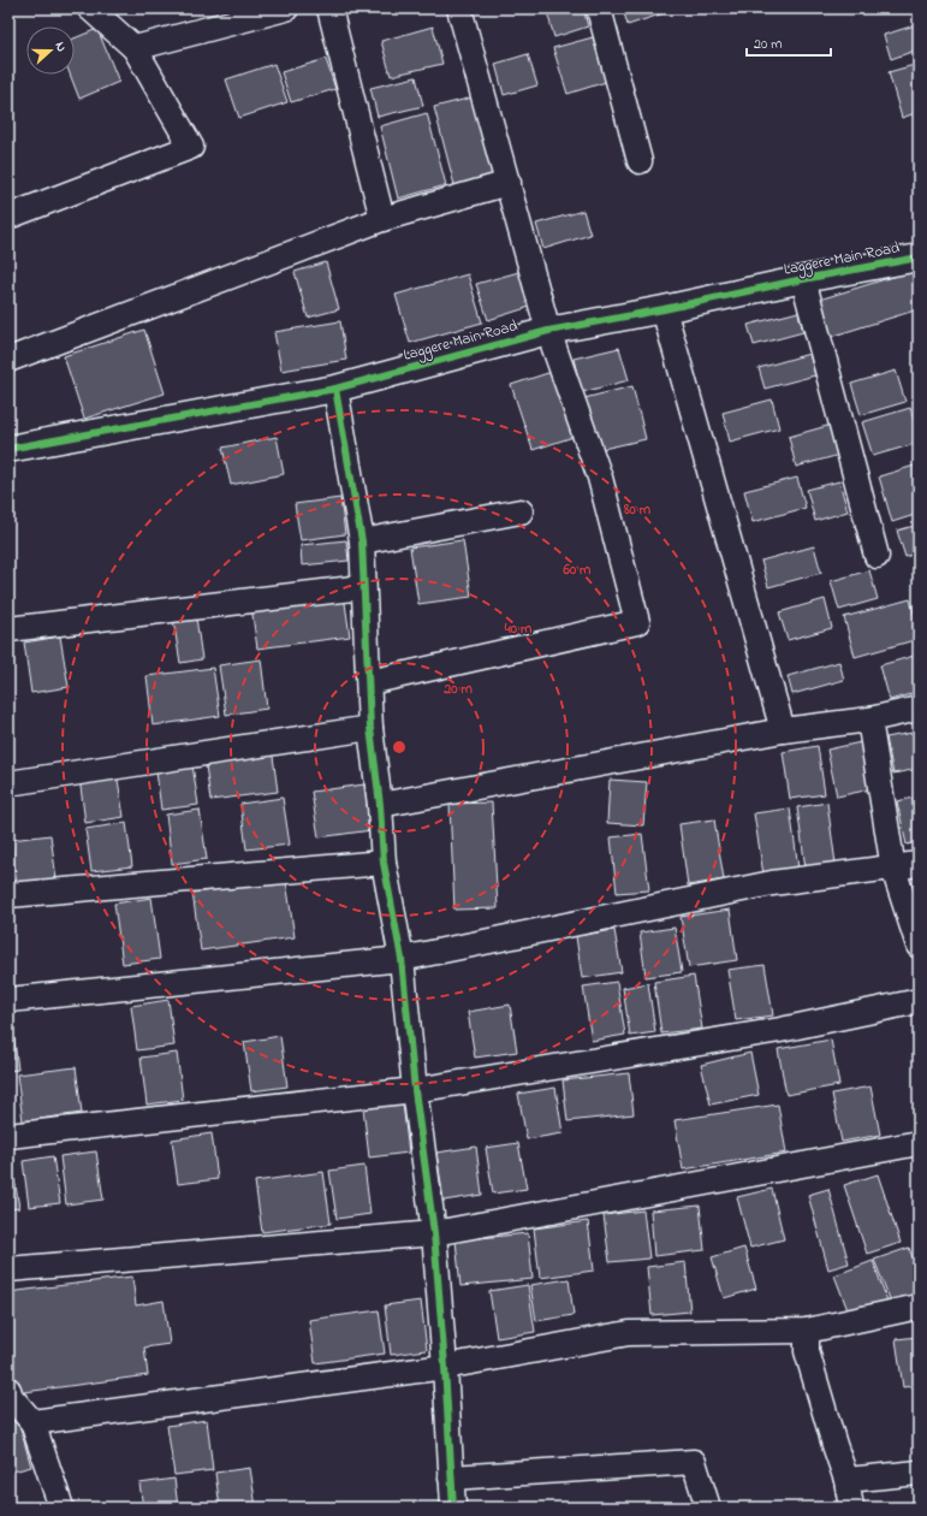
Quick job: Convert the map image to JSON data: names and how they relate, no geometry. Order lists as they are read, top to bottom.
{
  "streets": {
    "street": ["Laggere Main Road"]
  },
  "scale_bar": "20 m",
  "north": "right",
  "rings": [
    "80 m",
    "60 m",
    "40 m",
    "20 m"
  ]
}
